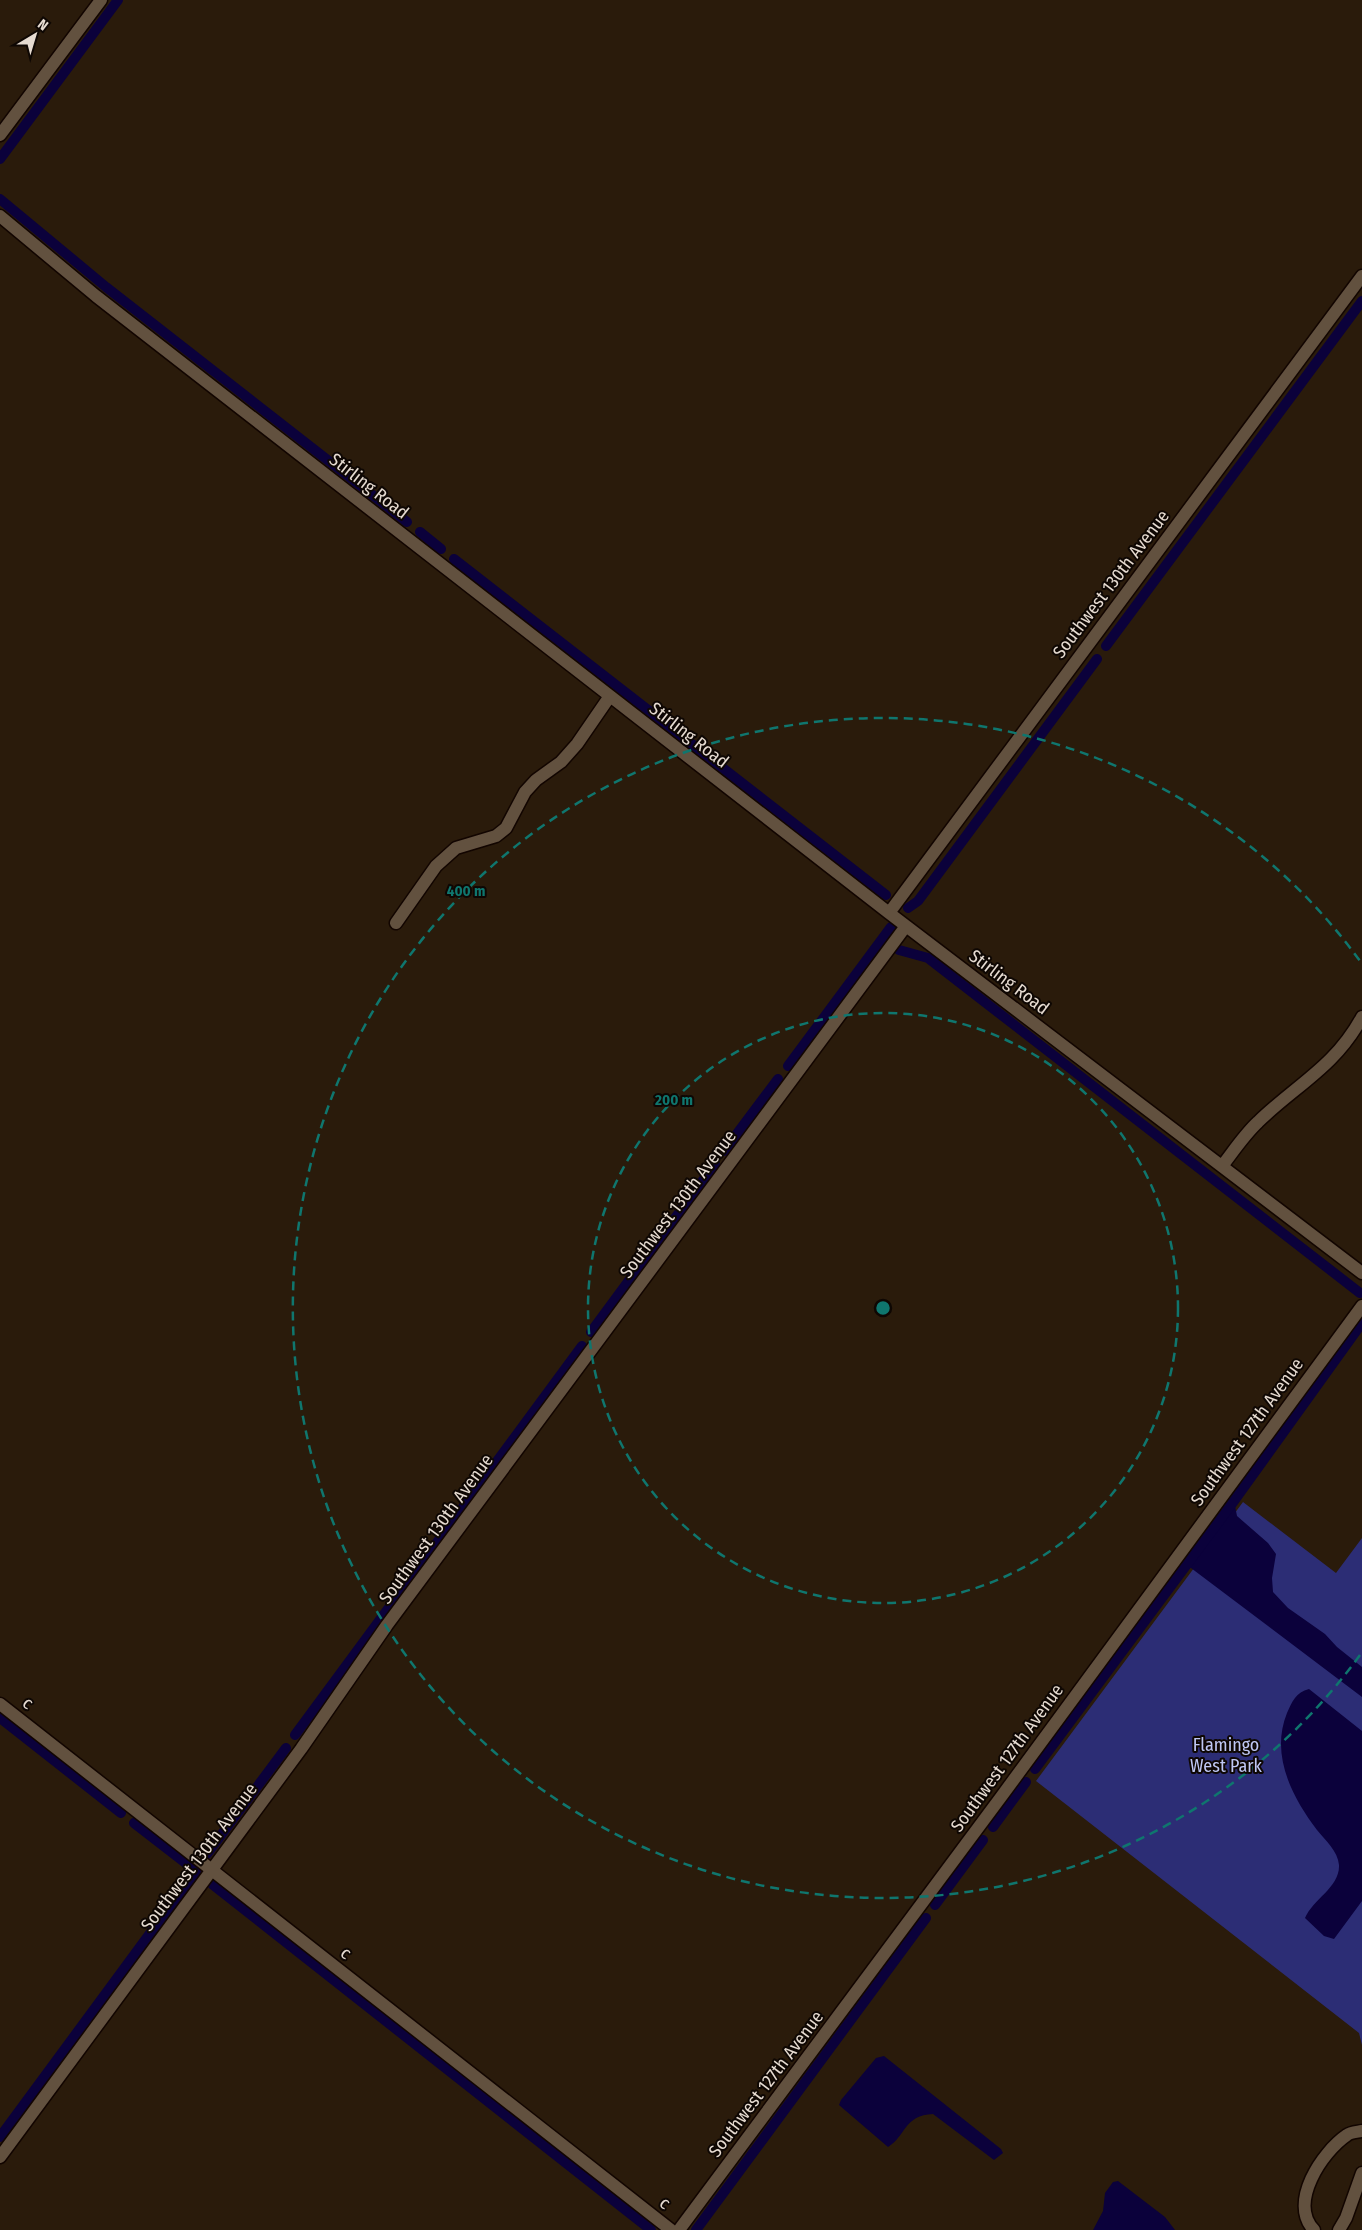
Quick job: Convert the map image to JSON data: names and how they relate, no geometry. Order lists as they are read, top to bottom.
{
  "streets": {
    "street": [
      "Stirling Road",
      "Southwest 130th Avenue",
      "Southwest 127th Avenue",
      "c"
    ]
  },
  "crossings": [
    ["Stirling Road", "Southwest 130th Avenue"],
    ["Southwest 130th Avenue", "c"]
  ],
  "parks": ["Flamingo West Park"],
  "north": "top right",
  "rings": ["400 m", "200 m"]
}
